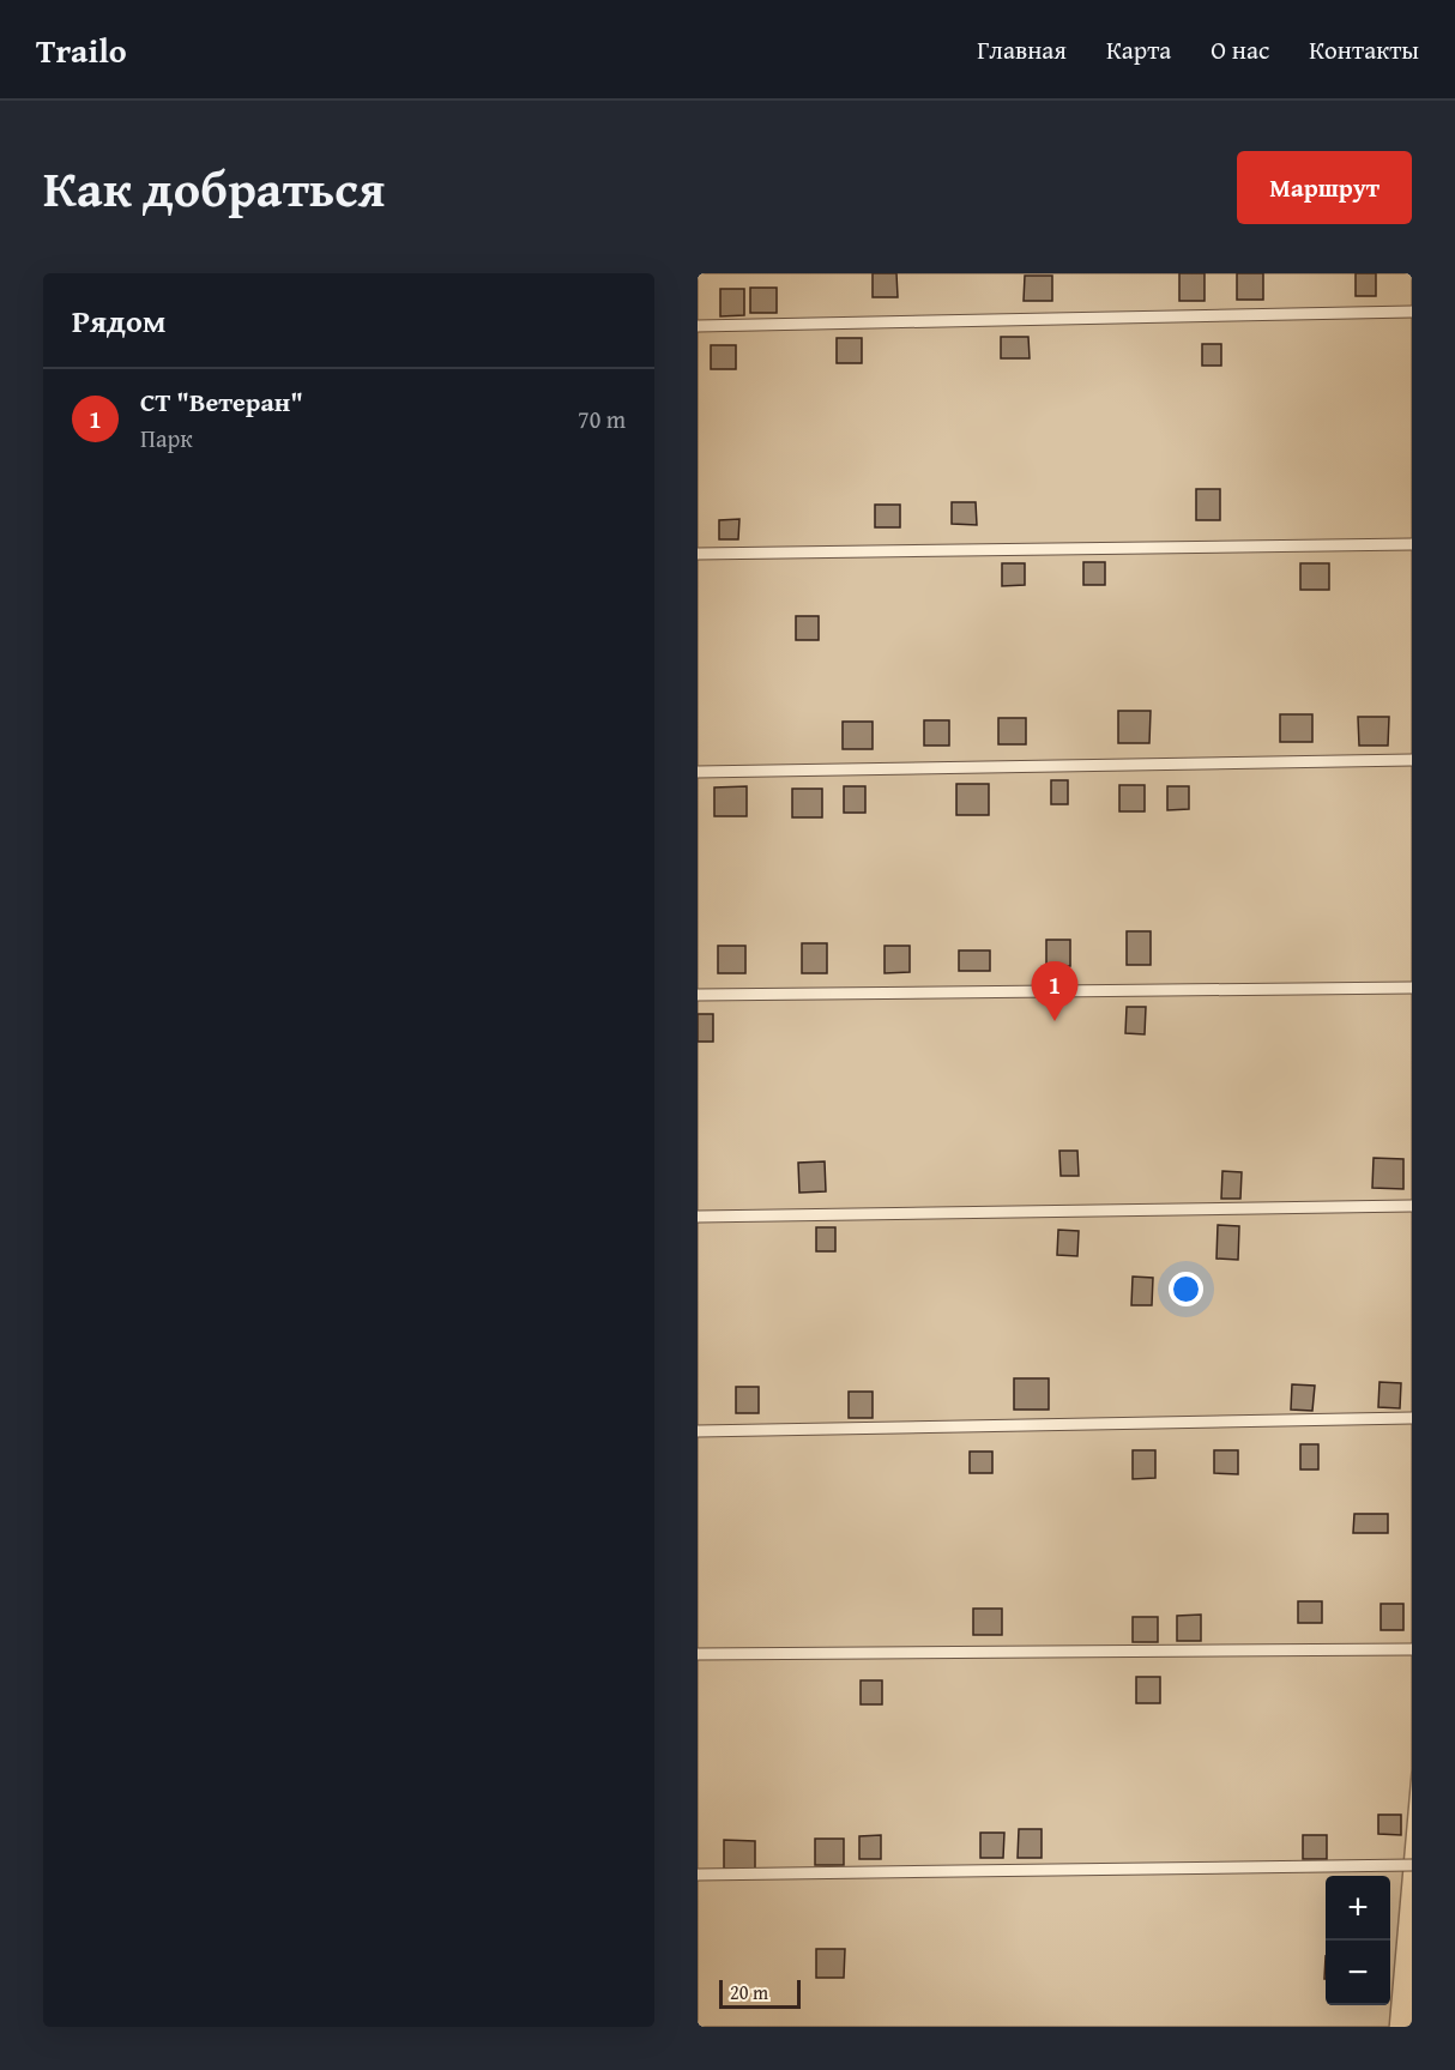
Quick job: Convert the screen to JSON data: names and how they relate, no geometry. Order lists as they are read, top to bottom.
{
  "scale_bar": "20 m",
  "page": {
    "header": "Trailo",
    "nav": [
      "Главная",
      "Карта",
      "О нас",
      "Контакты"
    ],
    "title": "Как добраться",
    "buttons": "Маршрут",
    "heading": "Рядом",
    "list": [
      {
        "mark": "1",
        "name": "СТ \"Ветеран\"",
        "note": "Парк",
        "value": "70 m"
      }
    ],
    "pins": "1",
    "map_buttons": ["+", "−"],
    "scale": "20 m"
  }
}
